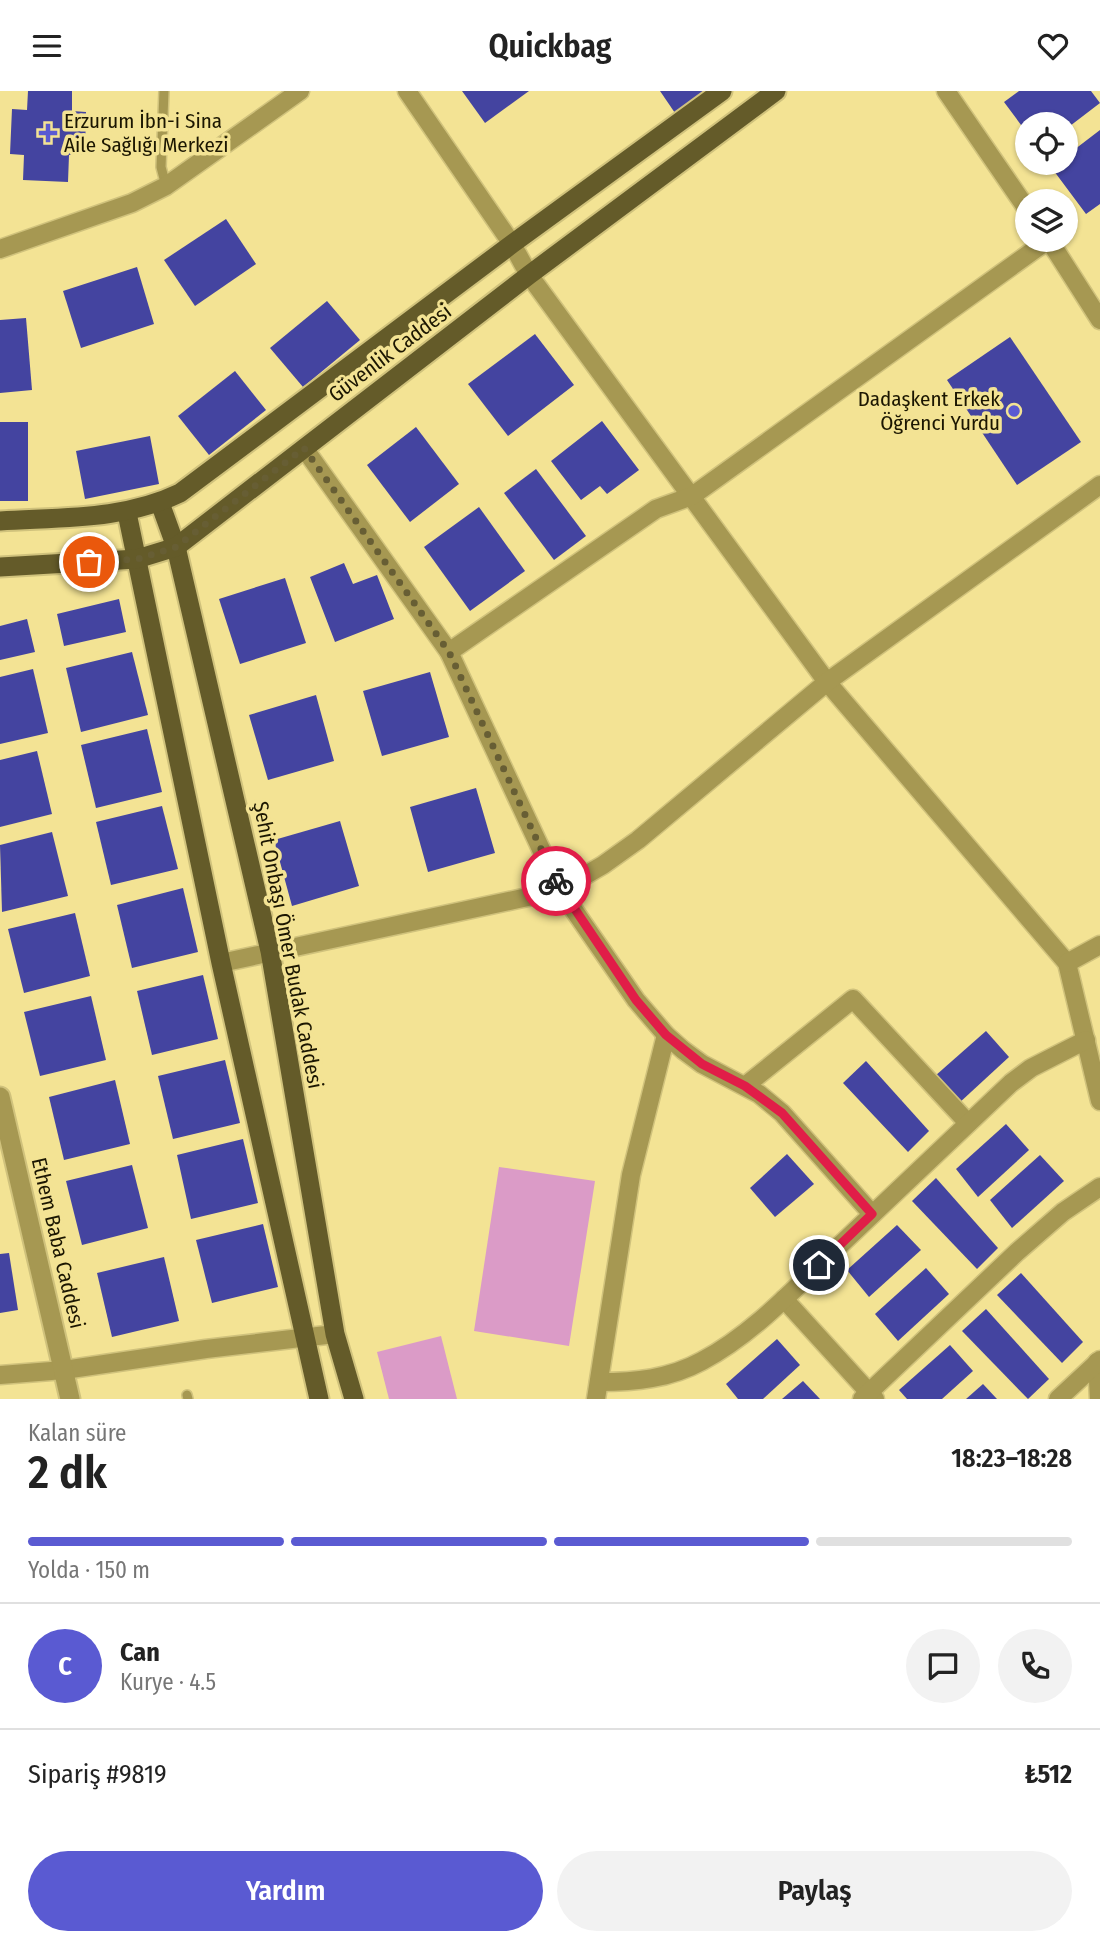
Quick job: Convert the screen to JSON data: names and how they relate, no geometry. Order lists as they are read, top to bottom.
{
  "streets": {
    "main road": ["Güvenlik Caddesi", "Şehit Onbaşı Ömer Budak Caddesi"],
    "street": ["Ethem Baba Caddesi"]
  },
  "crossings": [
    ["Güvenlik Caddesi", "Şehit Onbaşı Ömer Budak Caddesi"]
  ],
  "places": {
    "health": ["Erzurum İbn-i Sina Aile Sağlığı Merkezi"],
    "other": ["Dadaşkent Erkek Öğrenci Yurdu"]
  },
  "page": {
    "header": "Quickbag",
    "heading": ["2 dk", "Kalan süre", "18:23–18:28"],
    "panel": [
      "Can",
      "Kurye · 4.5",
      "Sipariş #9819",
      "₺512"
    ],
    "bar": "Yolda · 150 m",
    "round": "C",
    "buttons": ["Yardım", "Paylaş"]
  }
}
